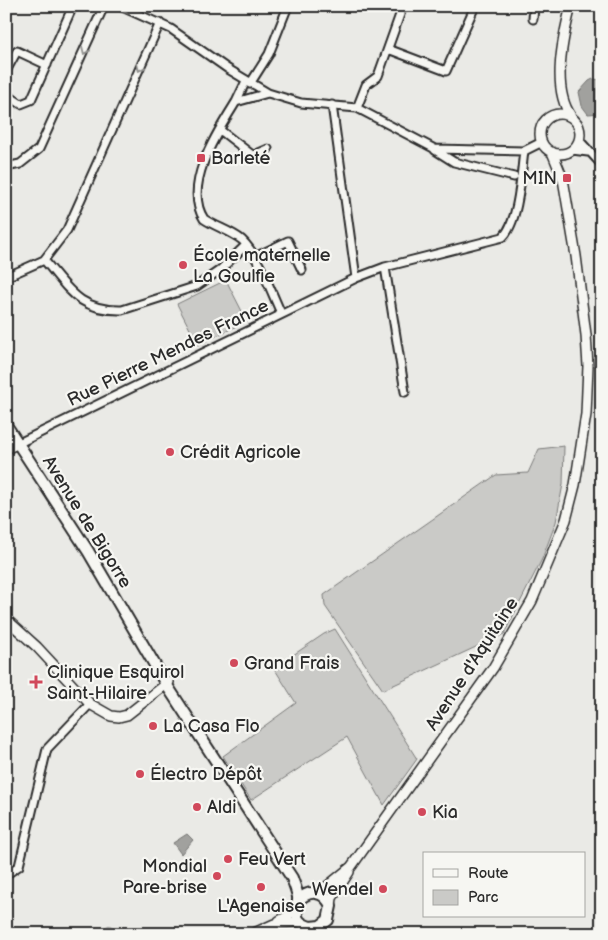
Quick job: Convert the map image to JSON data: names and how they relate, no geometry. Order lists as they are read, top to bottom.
{
  "streets": {
    "main road": ["Avenue de Bigorre"],
    "street": ["Rue Pierre Mendes France", "Avenue d'Aquitaine"]
  },
  "crossings": [
    ["Rue Pierre Mendes France", "Avenue de Bigorre"],
    ["Avenue de Bigorre", "Avenue d'Aquitaine"]
  ],
  "places": {
    "transit": ["Barleté", "MIN"],
    "other": [
      "École maternelle La Goulfie",
      "Crédit Agricole",
      "Grand Frais",
      "La Casa Flo",
      "Électro Dépôt",
      "Aldi",
      "Kia",
      "Feu Vert",
      "Mondial Pare-brise",
      "L'Agenaise",
      "Wendel"
    ],
    "health": ["Clinique Esquirol Saint-Hilaire"]
  },
  "legend": ["Route", "Parc"]
}
